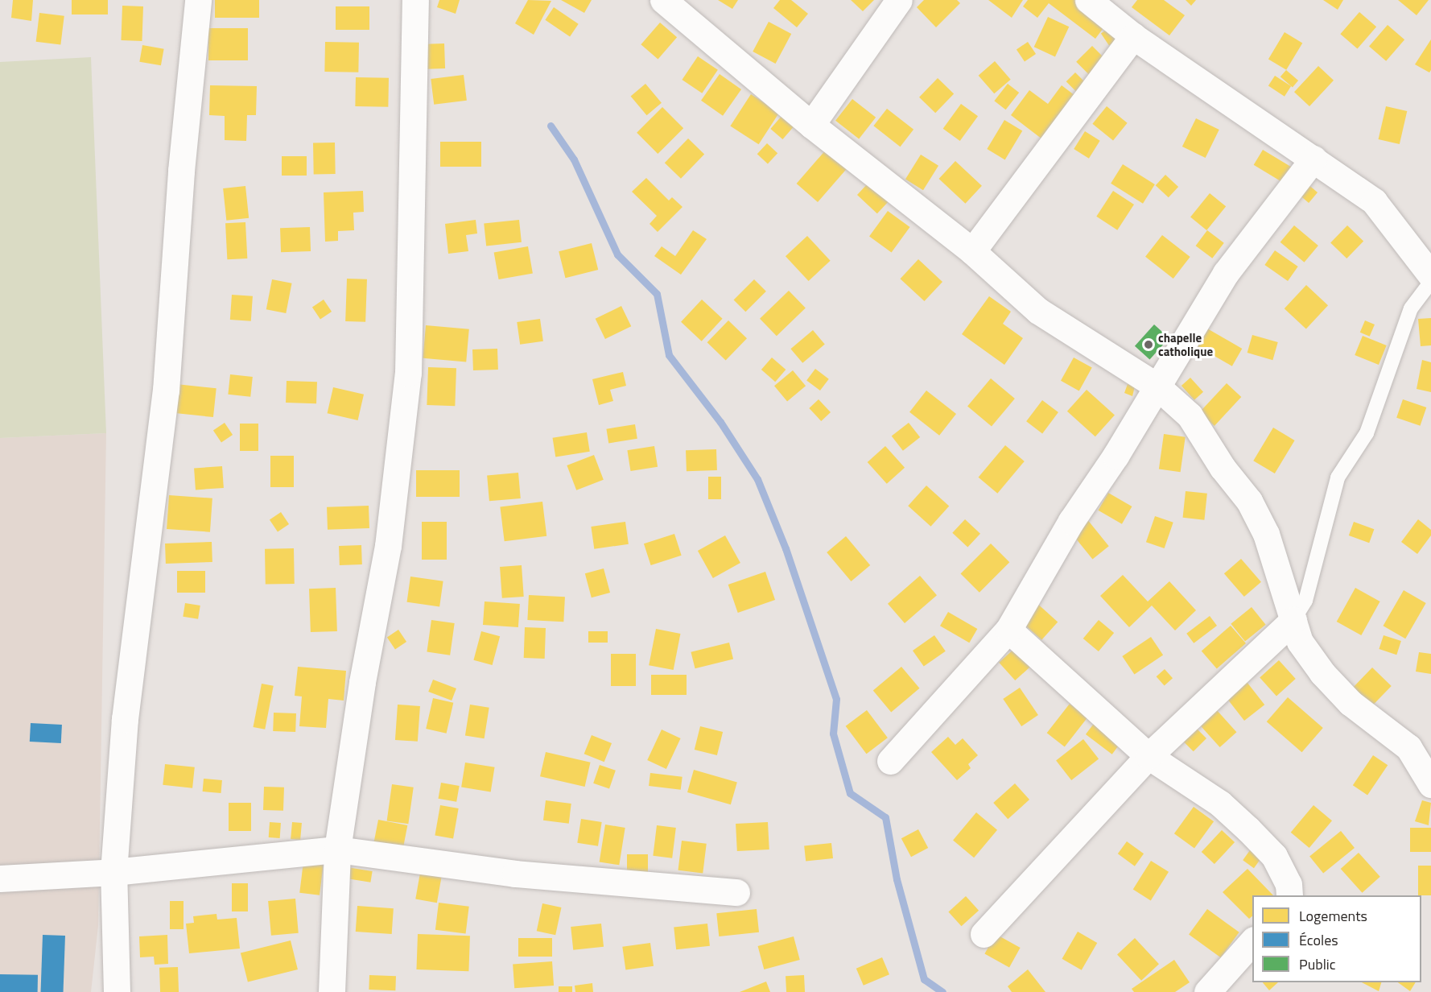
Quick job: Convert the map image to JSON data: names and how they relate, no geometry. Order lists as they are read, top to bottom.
{
  "places": ["chapelle catholique"],
  "legend": ["Logements", "Écoles", "Public"]
}
